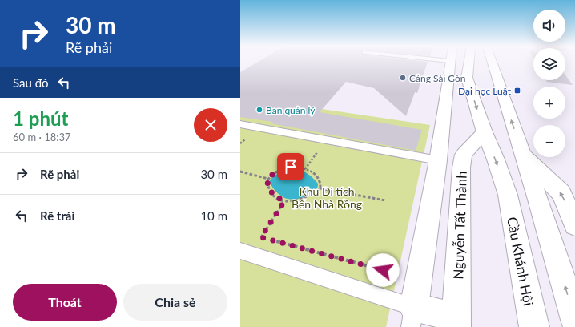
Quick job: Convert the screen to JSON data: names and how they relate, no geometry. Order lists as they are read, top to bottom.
{
  "streets": {
    "main road": ["Nguyễn Tất Thành", "Cầu Khánh Hội"]
  },
  "crossings": [
    ["Nguyễn Tất Thành", "Cầu Khánh Hội"]
  ],
  "parks": ["Khu Di tích Bến Nhà Rồng"],
  "places": {
    "other": ["Cảng Sài Gòn", "Ban quản lý"],
    "transit": ["Đại học Luật"]
  },
  "page": {
    "turn": ["30 m", "Rẽ phải"],
    "map_buttons": ["+", "−"],
    "then": "Sau đó",
    "heading": ["1 phút", "60 m · 18:37"],
    "list": [
      {
        "name": "Rẽ phải",
        "value": "30 m"
      },
      {
        "name": "Rẽ trái",
        "value": "10 m"
      }
    ],
    "buttons": ["Thoát", "Chia sẻ"]
  }
}
